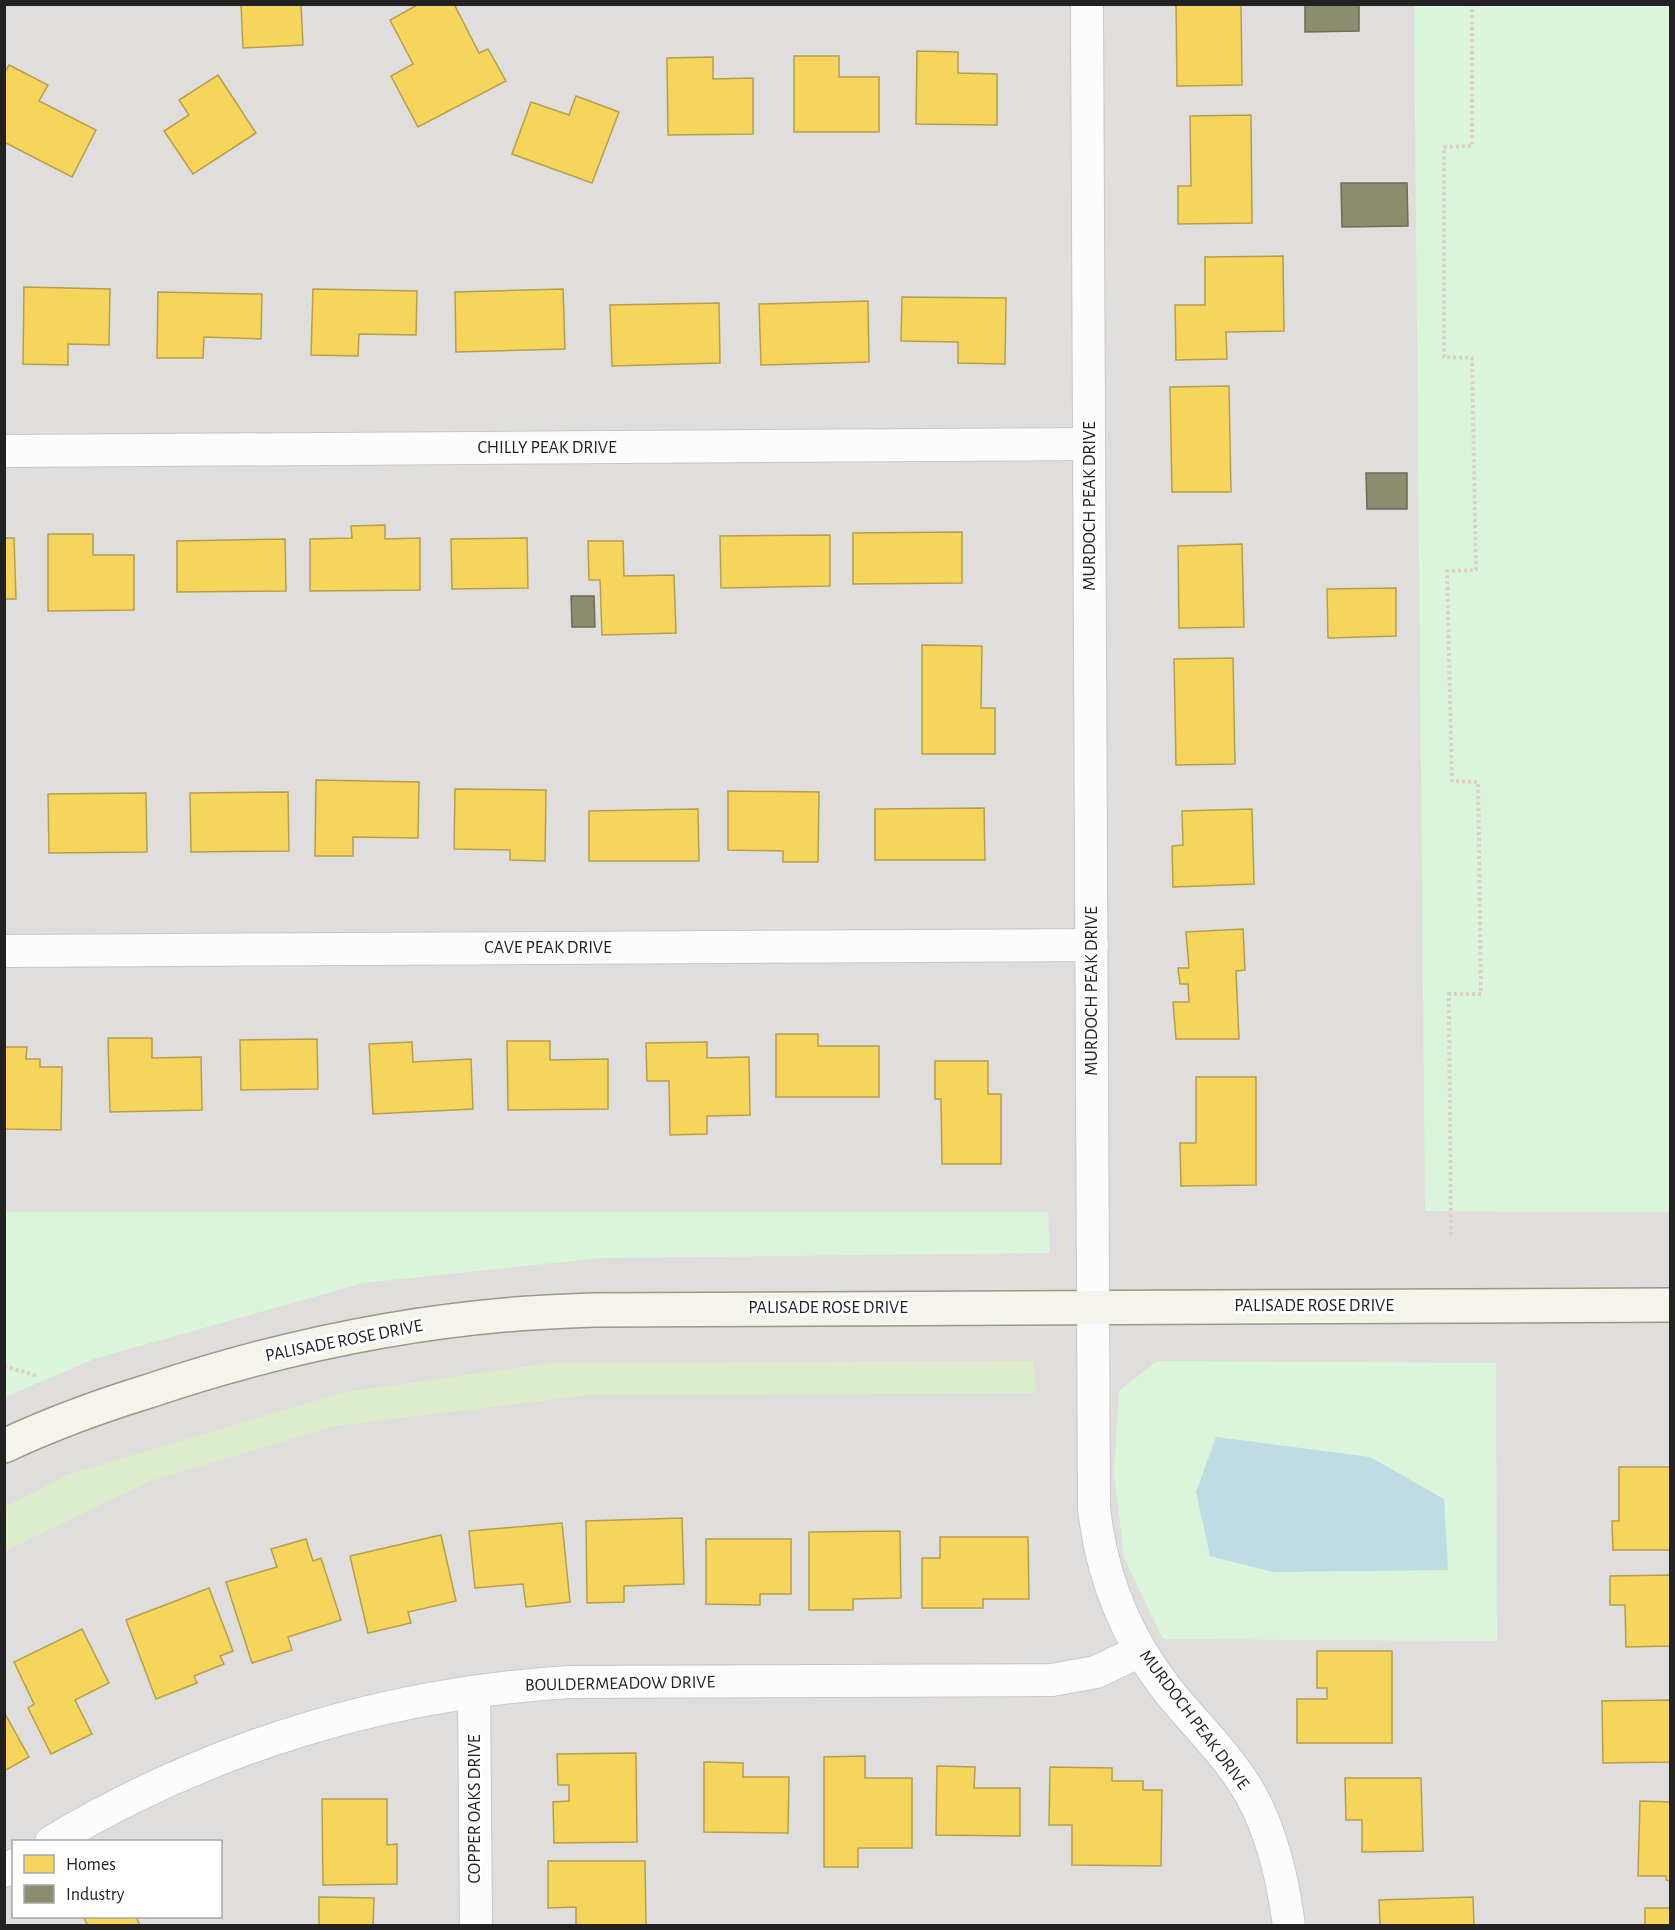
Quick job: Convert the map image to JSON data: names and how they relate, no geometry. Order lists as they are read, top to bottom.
{
  "streets": {
    "street": [
      "CHILLY PEAK DRIVE",
      "MURDOCH PEAK DRIVE",
      "CAVE PEAK DRIVE",
      "PALISADE ROSE DRIVE",
      "BOULDERMEADOW DRIVE",
      "COPPER OAKS DRIVE"
    ]
  },
  "crossings": [
    ["CHILLY PEAK DRIVE", "MURDOCH PEAK DRIVE"],
    ["MURDOCH PEAK DRIVE", "CAVE PEAK DRIVE"],
    ["MURDOCH PEAK DRIVE", "PALISADE ROSE DRIVE"],
    ["MURDOCH PEAK DRIVE", "BOULDERMEADOW DRIVE"],
    ["BOULDERMEADOW DRIVE", "COPPER OAKS DRIVE"]
  ],
  "legend": ["Homes", "Industry"]
}
